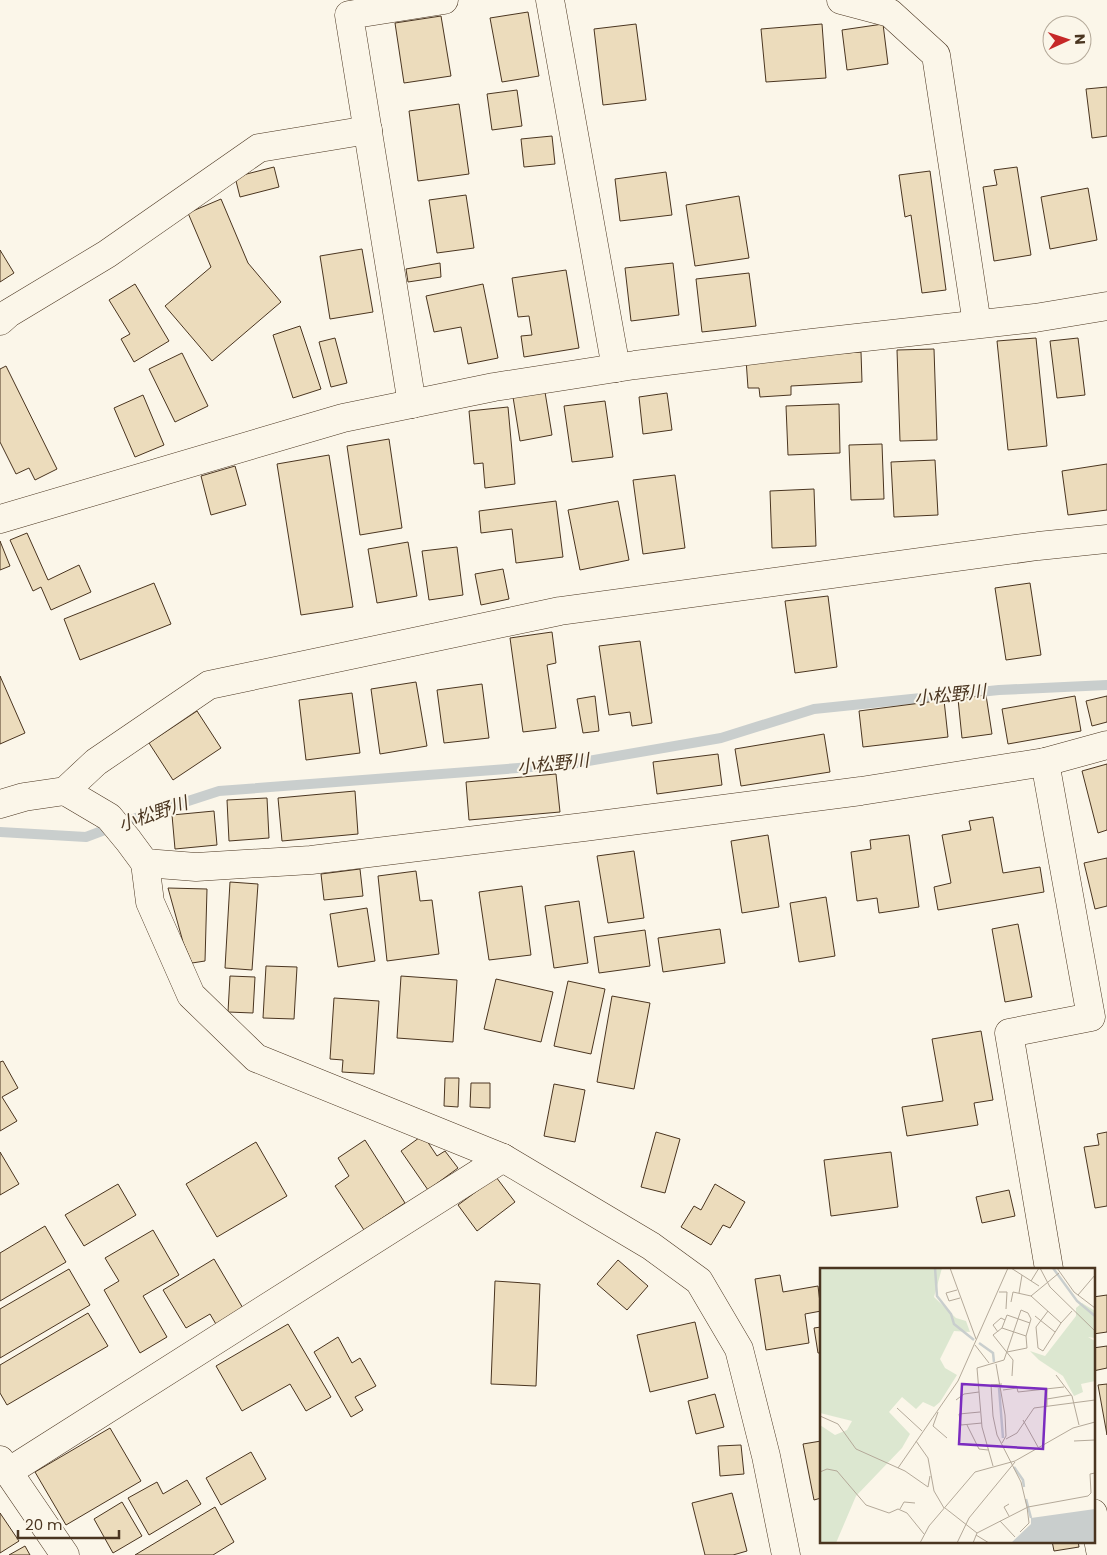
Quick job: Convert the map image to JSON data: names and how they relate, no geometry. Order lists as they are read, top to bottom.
{
  "water": ["小松野川"],
  "scale_bar": "20 m",
  "north": "right"
}
